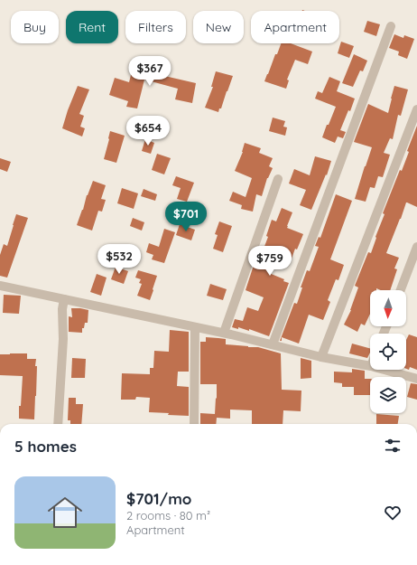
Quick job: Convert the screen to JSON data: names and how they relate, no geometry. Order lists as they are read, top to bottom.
{
  "north": "bottom",
  "page": {
    "chip": [
      "Buy",
      "Rent",
      "Filters",
      "New",
      "Apartment"
    ],
    "price": [
      "$367",
      "$654",
      "$701",
      "$532",
      "$759"
    ],
    "heading": "5 homes",
    "list": [
      {
        "name": "$701/mo",
        "note": "2 rooms · 80 m² · Apartment"
      }
    ]
  }
}
